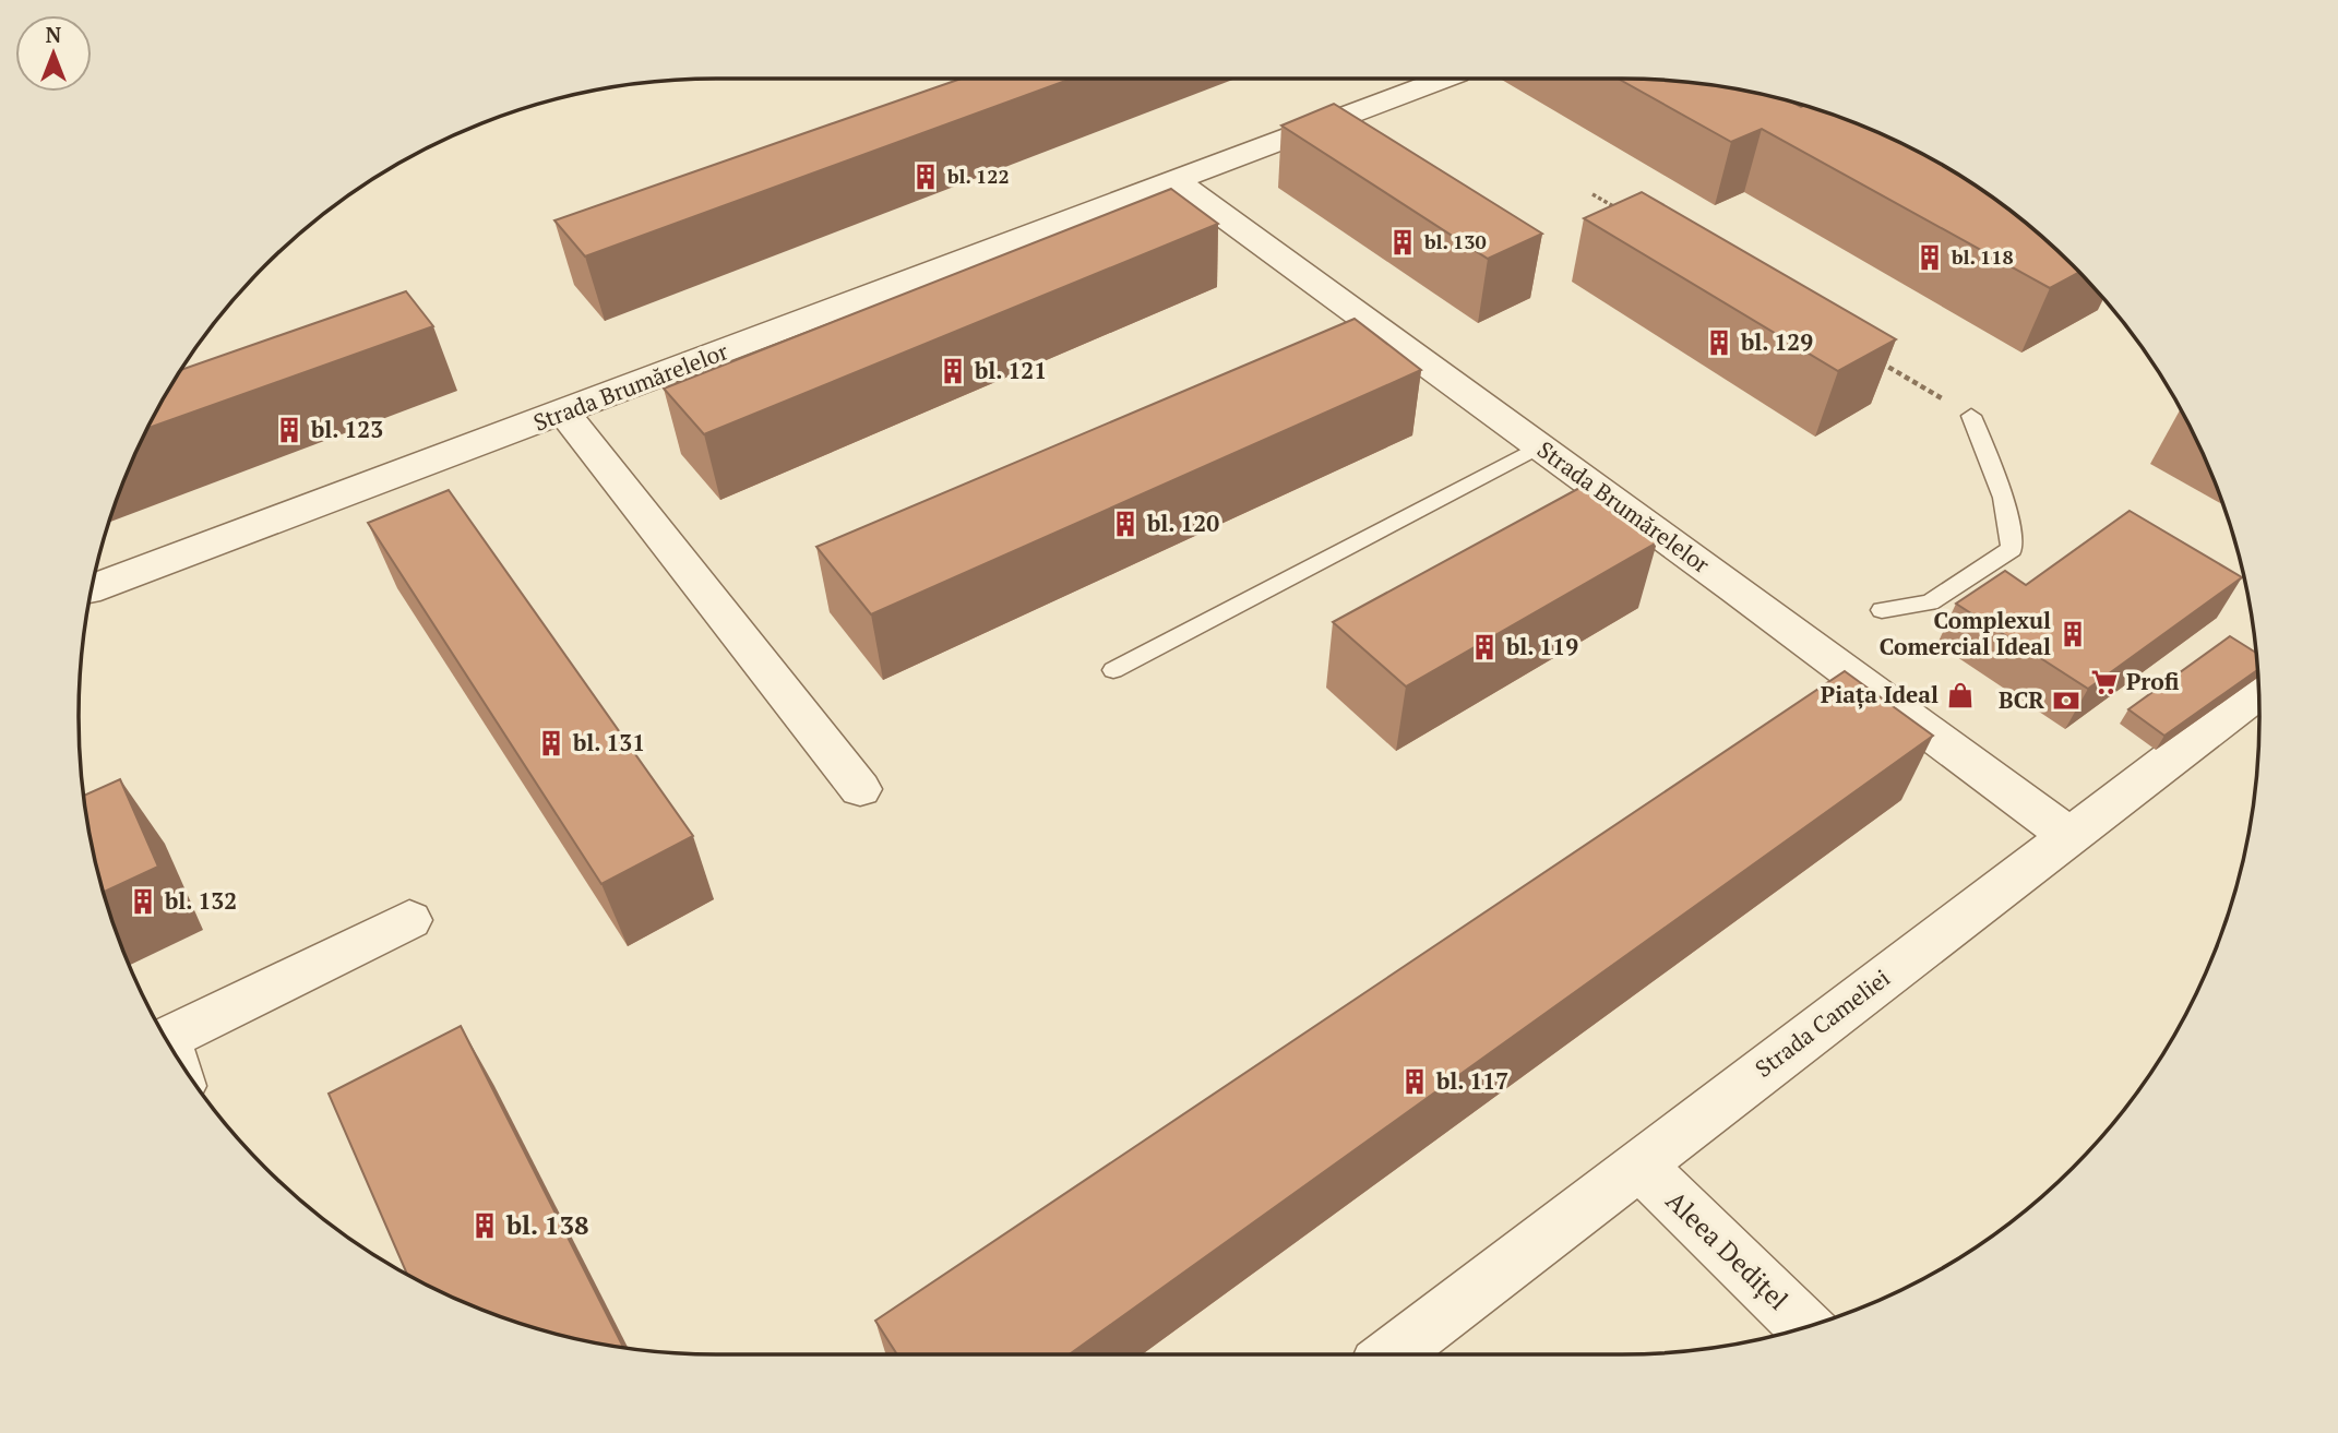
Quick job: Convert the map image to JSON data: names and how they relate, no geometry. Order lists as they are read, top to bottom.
{
  "streets": {
    "street": ["Strada Brumărelelor", "Strada Cameliei", "Aleea Dedițel"]
  },
  "crossings": [
    ["Strada Brumărelelor", "Strada Cameliei"],
    ["Strada Cameliei", "Aleea Dedițel"]
  ],
  "places": {
    "building": [
      "bl. 122",
      "bl. 130",
      "bl. 118",
      "bl. 129",
      "bl. 121",
      "bl. 123",
      "bl. 120",
      "Complexul Comercial Ideal",
      "bl. 119",
      "bl. 131",
      "bl. 132",
      "bl. 117",
      "bl. 138"
    ],
    "supermarket": ["Profi"],
    "shop": ["Piața Ideal"],
    "bank": ["BCR"]
  },
  "north": "top"
}
